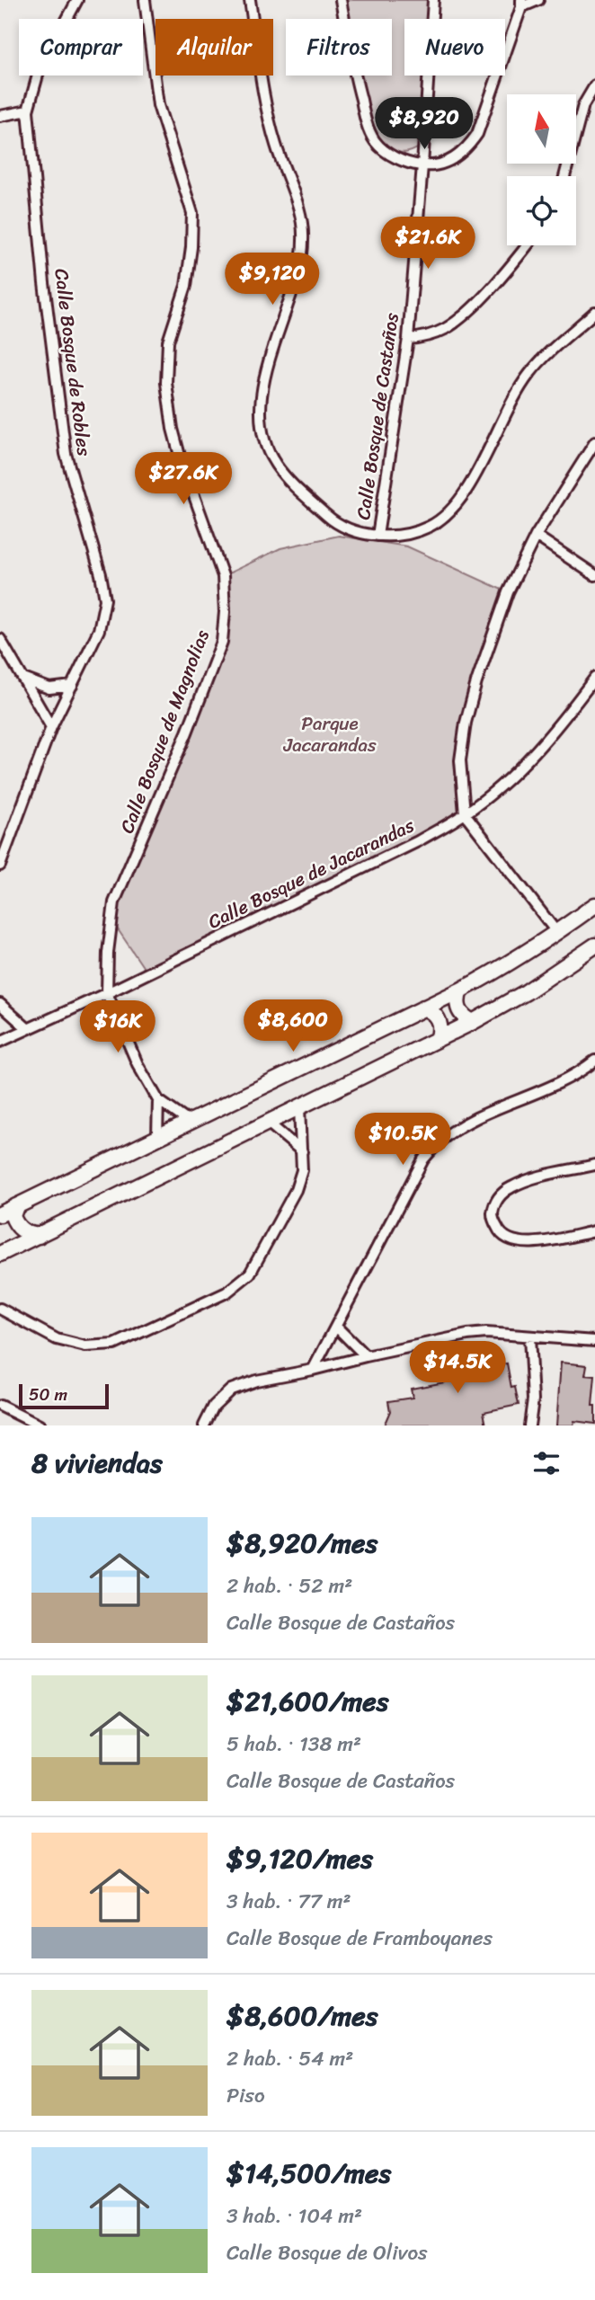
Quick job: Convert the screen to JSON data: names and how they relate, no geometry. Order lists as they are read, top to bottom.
{
  "streets": {
    "street": [
      "Calle Bosque de Robles",
      "Calle Bosque de Castaños",
      "Calle Bosque de Magnolias",
      "Calle Bosque de Jacarandas"
    ]
  },
  "crossings": [
    ["Calle Bosque de Magnolias", "Calle Bosque de Jacarandas"]
  ],
  "parks": ["Parque Jacarandas"],
  "scale_bar": "50 m",
  "north": "top",
  "page": {
    "chip": [
      "Comprar",
      "Alquilar",
      "Filtros",
      "Nuevo"
    ],
    "price": [
      "$8,920",
      "$21.6K",
      "$9,120",
      "$27.6K",
      "$8,600",
      "$16K",
      "$10.5K",
      "$14.5K"
    ],
    "scale": "50 m",
    "heading": "8 viviendas",
    "list": [
      {
        "name": "$8,920/mes",
        "note": "2 hab. · 52 m² · Calle Bosque de Castaños"
      },
      {
        "name": "$21,600/mes",
        "note": "5 hab. · 138 m² · Calle Bosque de Castaños"
      },
      {
        "name": "$9,120/mes",
        "note": "3 hab. · 77 m² · Calle Bosque de Framboyanes"
      },
      {
        "name": "$8,600/mes",
        "note": "2 hab. · 54 m² · Piso"
      },
      {
        "name": "$14,500/mes",
        "note": "3 hab. · 104 m² · Calle Bosque de Olivos"
      }
    ]
  }
}
